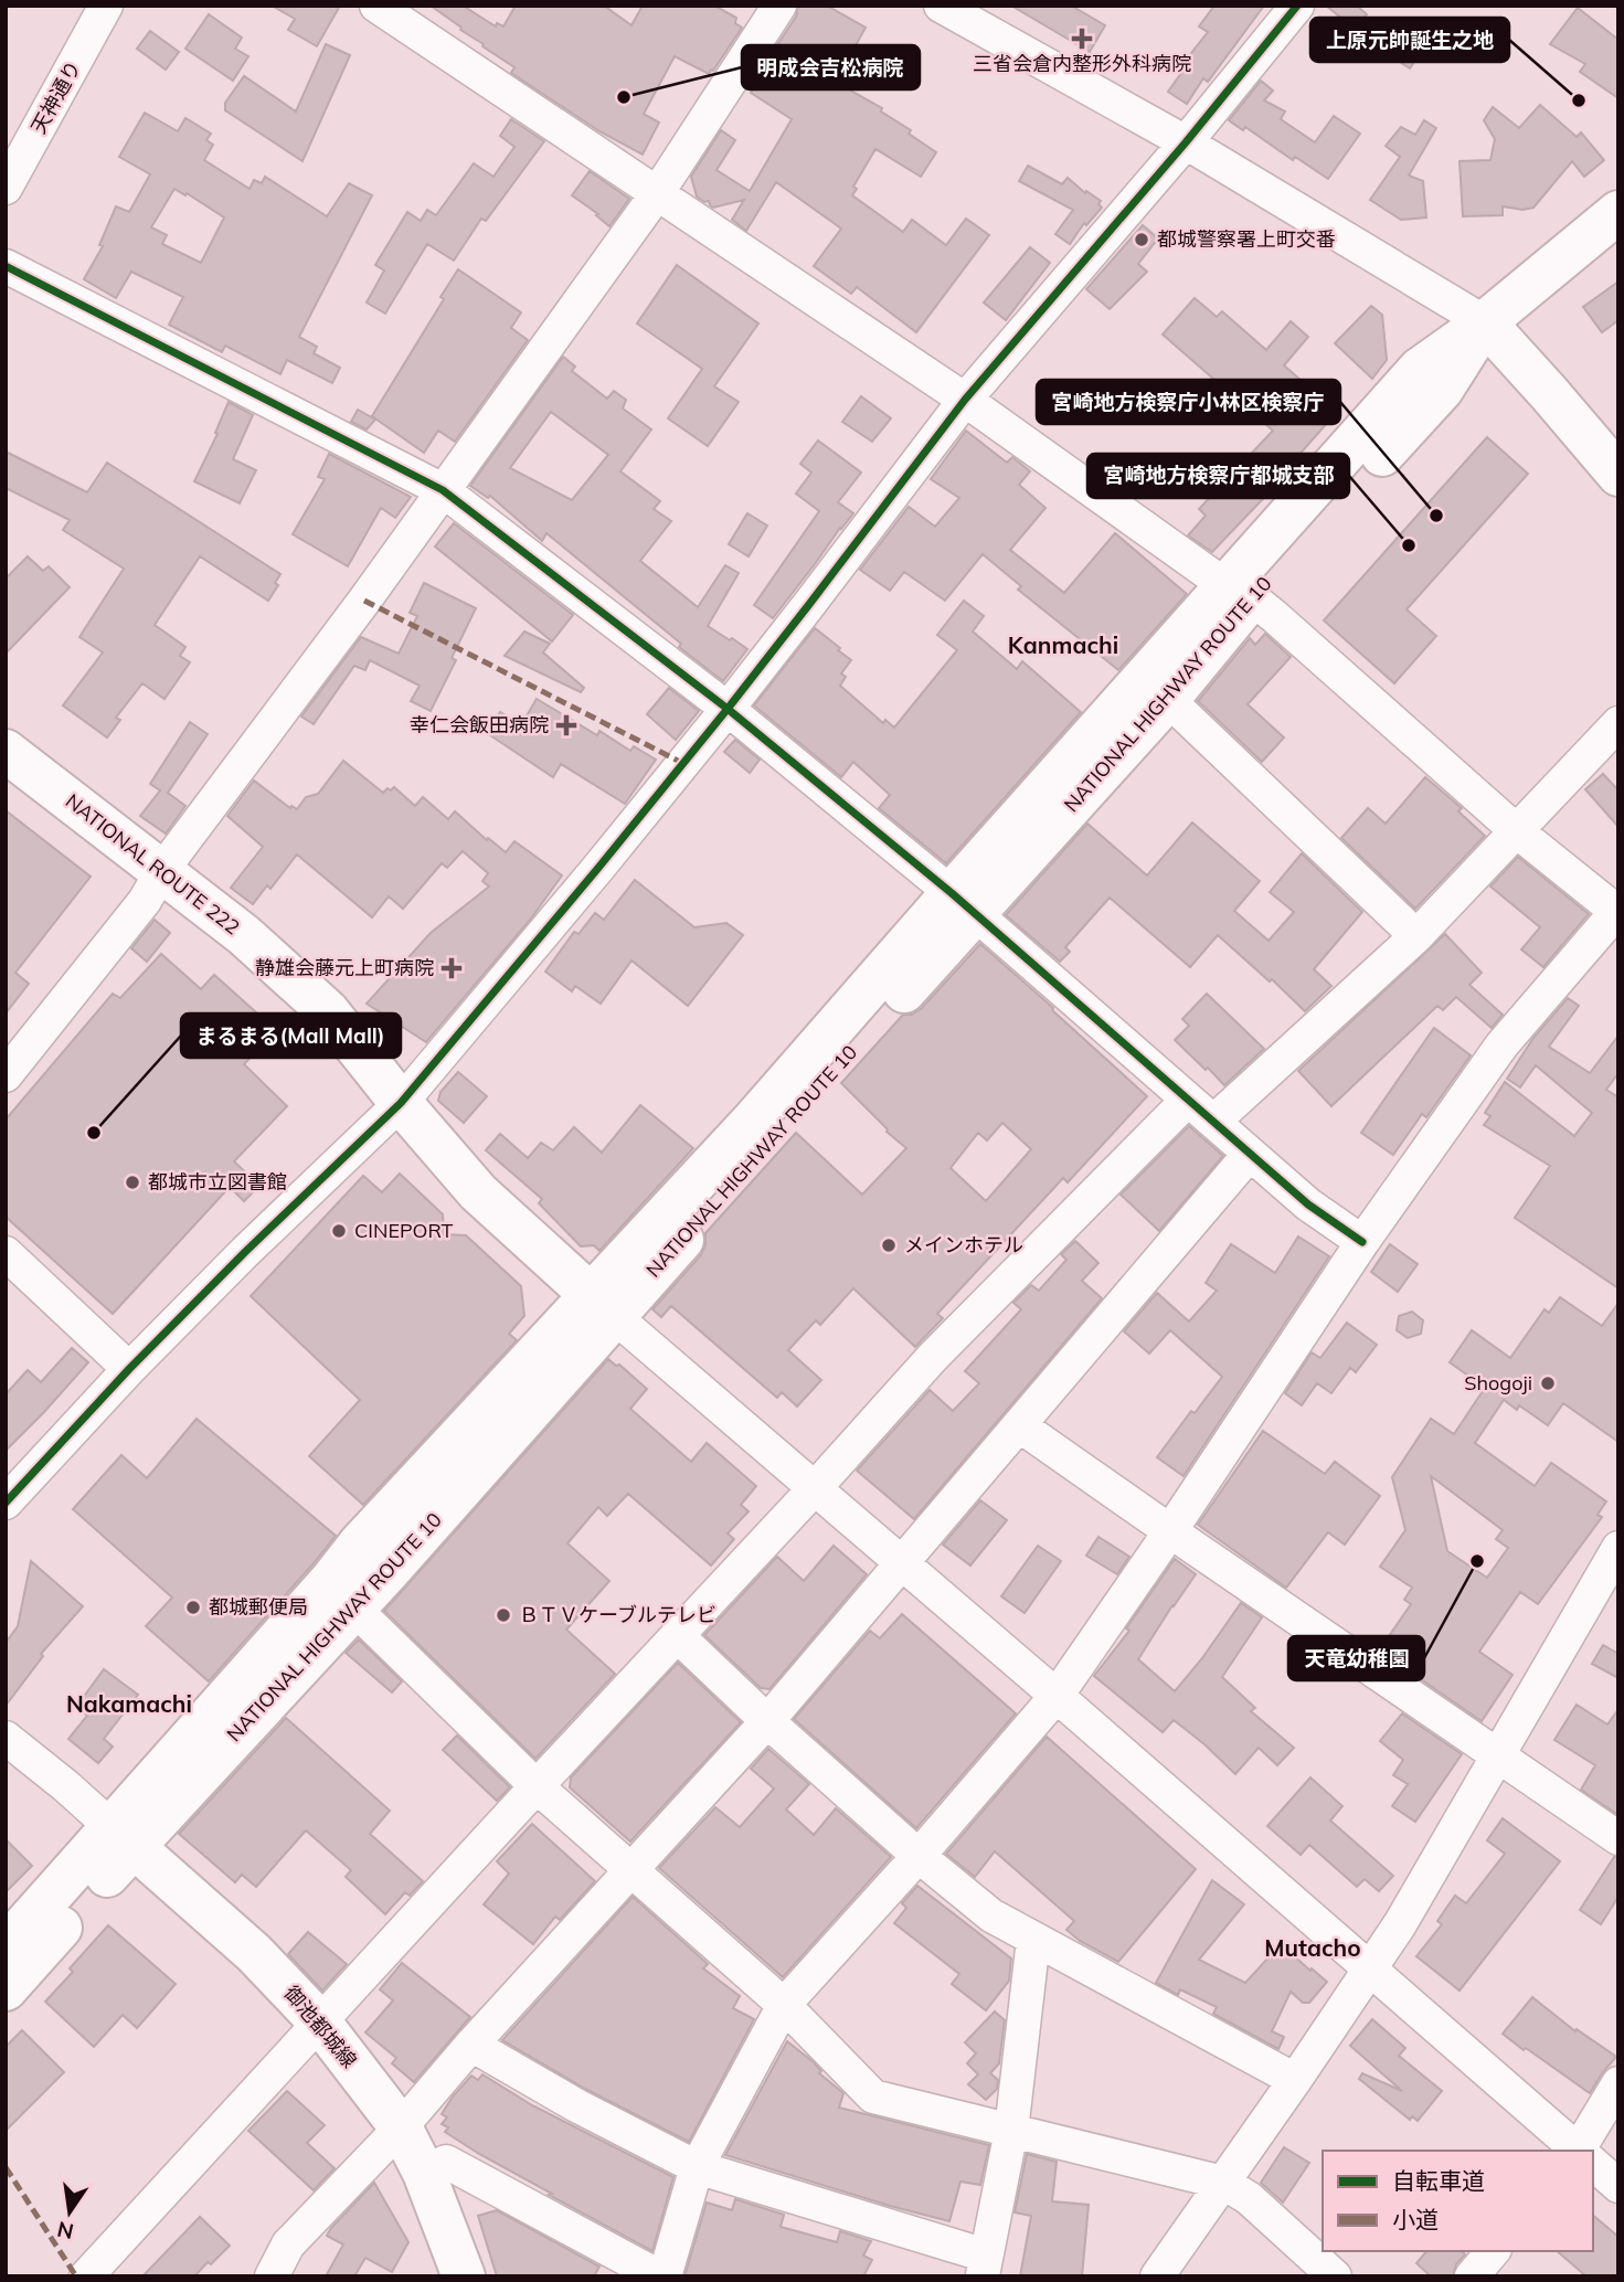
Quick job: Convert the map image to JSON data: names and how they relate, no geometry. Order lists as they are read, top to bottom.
{
  "streets": {
    "main road": ["NATIONAL HIGHWAY ROUTE 10", "NATIONAL ROUTE 222", "御池都城線"],
    "street": ["天神通り"]
  },
  "crossings": [
    ["NATIONAL HIGHWAY ROUTE 10", "NATIONAL ROUTE 222"],
    ["NATIONAL HIGHWAY ROUTE 10", "御池都城線"]
  ],
  "districts": ["Kanmachi", "Nakamachi", "Mutacho"],
  "places": {
    "health": ["三省会倉内整形外科病院", "幸仁会飯田病院", "静雄会藤元上町病院"],
    "other": [
      "明成会吉松病院",
      "上原元帥誕生之地",
      "都城警察署上町交番",
      "宮崎地方検察庁小林区検察庁",
      "宮崎地方検察庁都城支部",
      "まるまる(Mall Mall)",
      "都城市立図書館",
      "CINEPORT",
      "メインホテル",
      "Shogoji",
      "天竜幼稚園",
      "都城郵便局",
      "ＢＴＶケーブルテレビ"
    ]
  },
  "legend": ["自転車道", "小道"],
  "north": "bottom"
}
